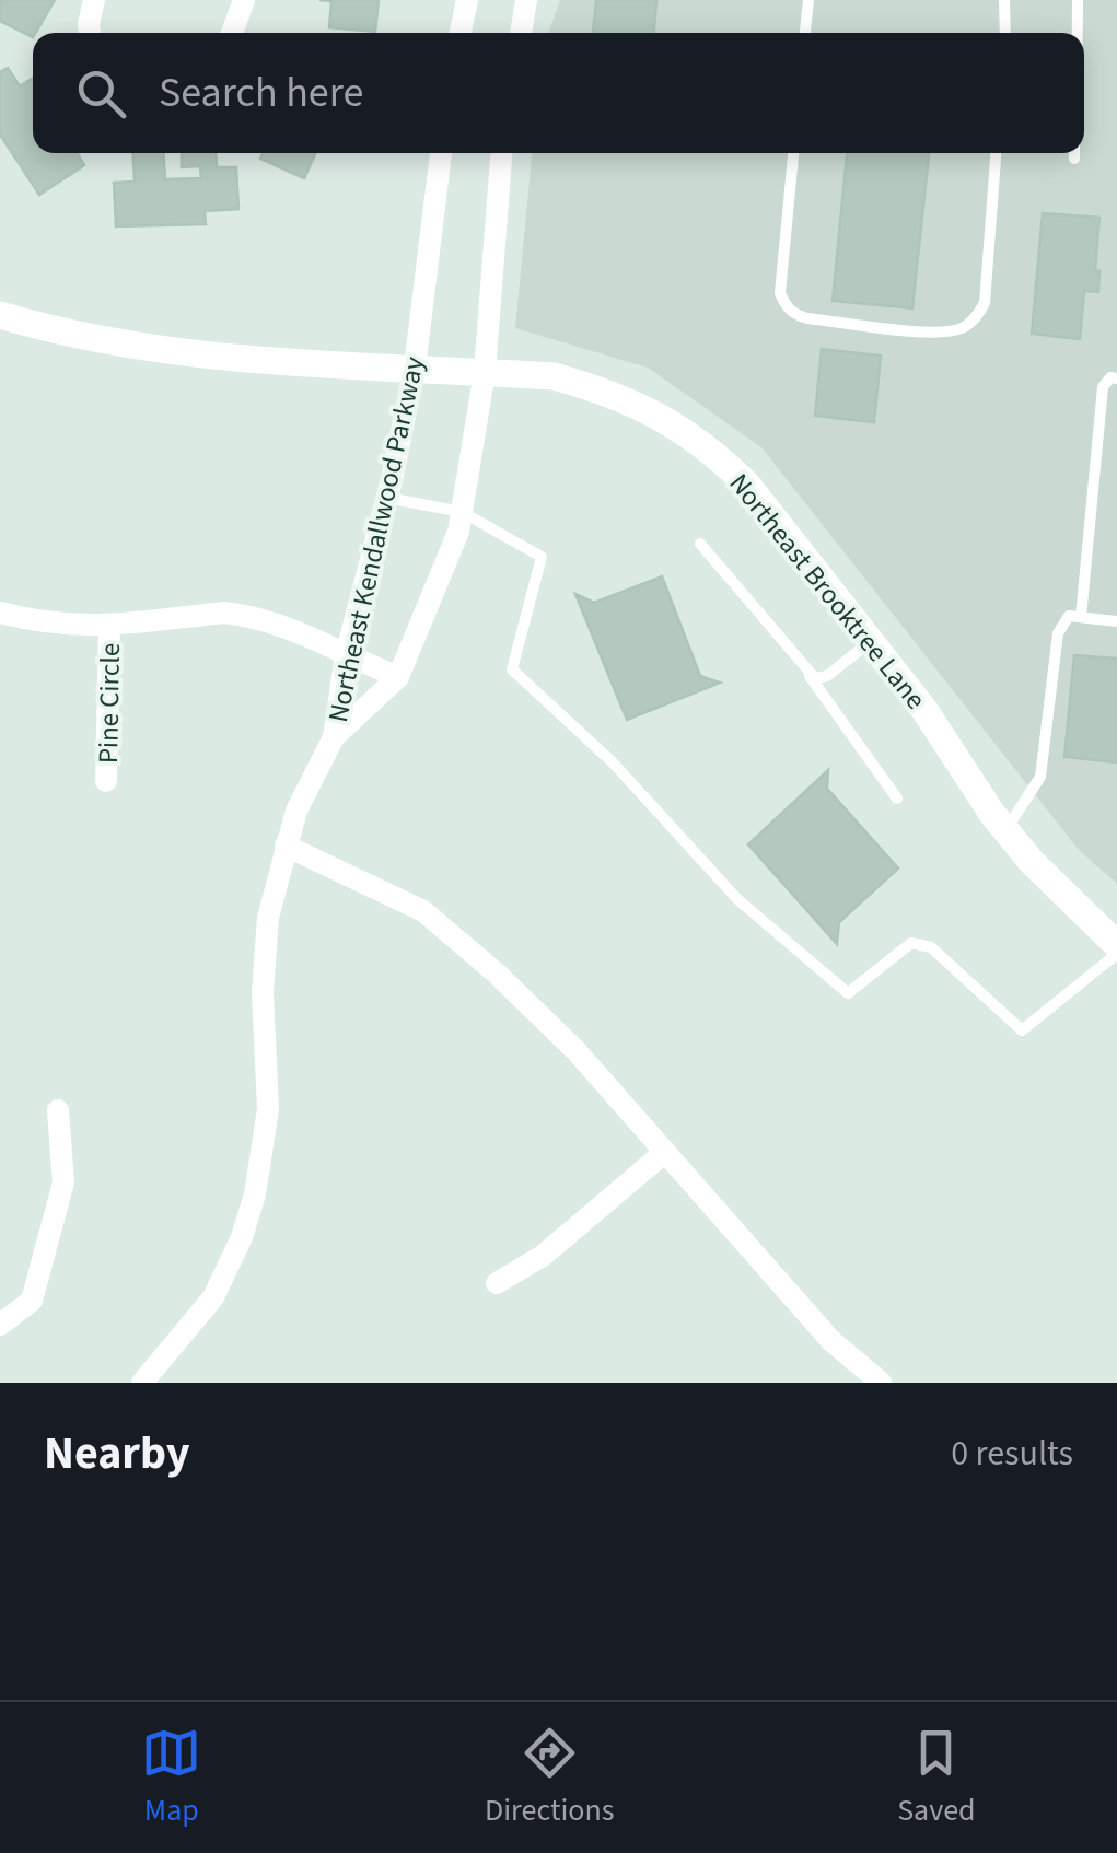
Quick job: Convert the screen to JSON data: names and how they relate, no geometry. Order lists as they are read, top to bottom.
{
  "streets": {
    "street": ["Northeast Kendallwood Parkway", "Northeast Brooktree Lane", "Pine Circle"]
  },
  "crossings": [
    ["Northeast Kendallwood Parkway", "Northeast Brooktree Lane"]
  ],
  "page": {
    "search": "Search here",
    "heading": ["Nearby", "0 results"],
    "nav": ["Map", "Directions", "Saved"]
  }
}
